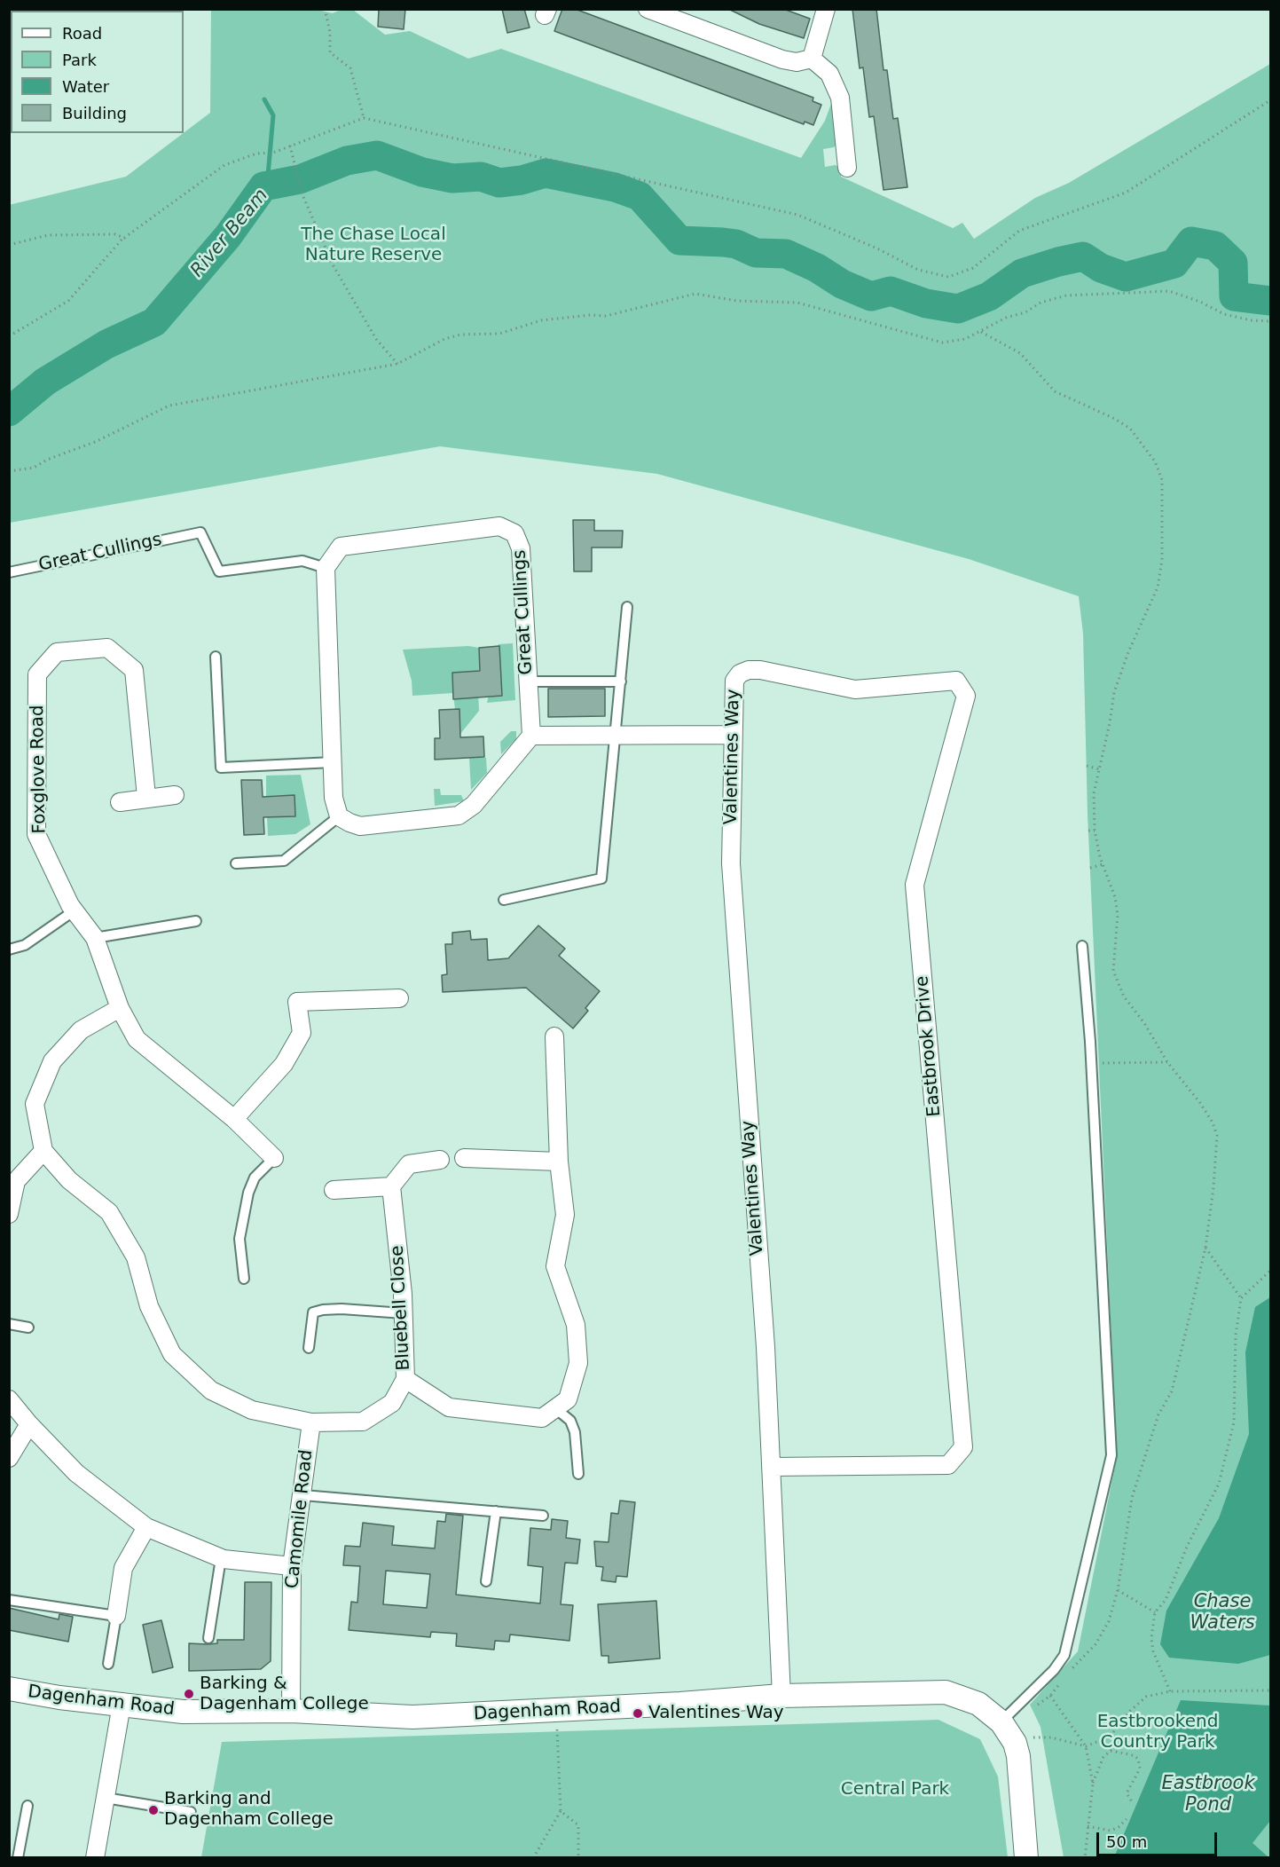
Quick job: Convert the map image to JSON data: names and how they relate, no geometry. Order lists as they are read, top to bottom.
{
  "streets": {
    "street": [
      "Great Cullings",
      "Valentines Way",
      "Foxglove Road",
      "Eastbrook Drive",
      "Bluebell Close",
      "Camomile Road",
      "Dagenham Road"
    ]
  },
  "crossings": [
    ["Valentines Way", "Eastbrook Drive"],
    ["Valentines Way", "Dagenham Road"],
    ["Bluebell Close", "Camomile Road"],
    ["Camomile Road", "Dagenham Road"]
  ],
  "water": ["River Beam", "Chase Waters", "Eastbrook Pond"],
  "parks": ["The Chase Local Nature Reserve", "Eastbrookend Country Park", "Central Park"],
  "places": ["Barking & Dagenham College", "Valentines Way", "Barking and Dagenham College"],
  "legend": [
    "Road",
    "Park",
    "Water",
    "Building"
  ],
  "scale_bar": "50 m"
}
